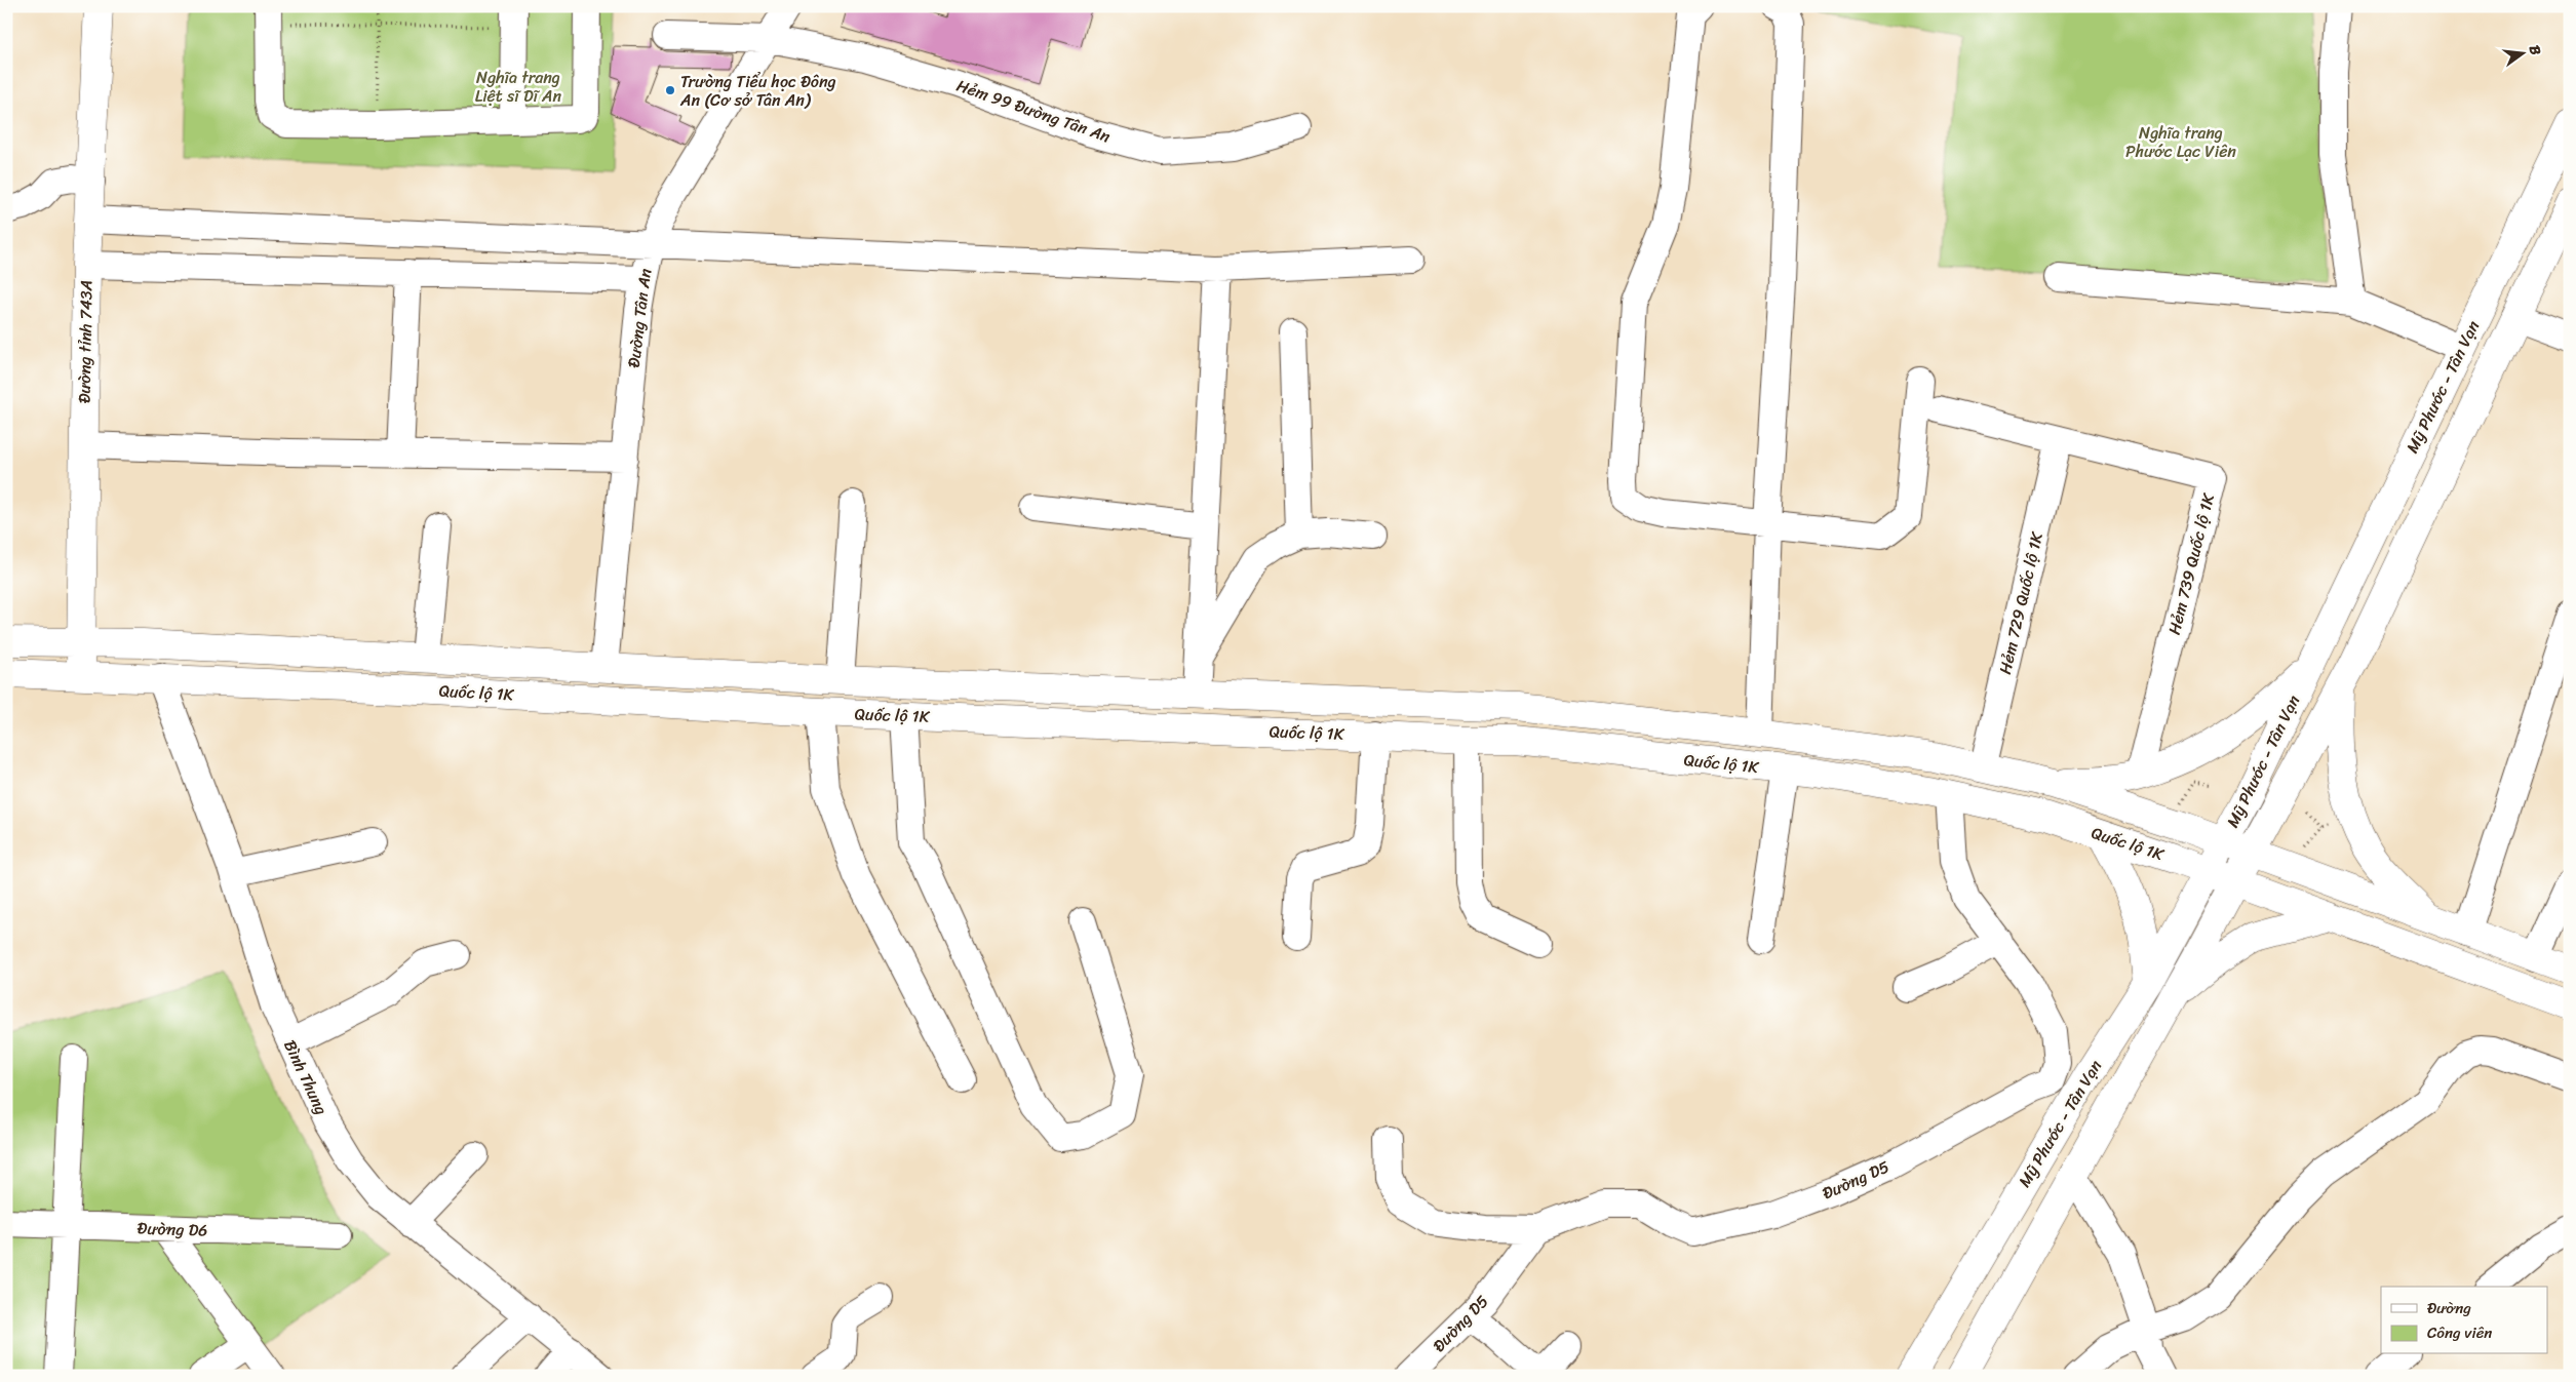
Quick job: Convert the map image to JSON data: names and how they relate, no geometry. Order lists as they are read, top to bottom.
{
  "streets": {
    "main road": ["Đường tỉnh 743A", "Mỹ Phước - Tân Vạn", "Quốc lộ 1K"],
    "street": [
      "Hẻm 99 Đường Tân An",
      "Đường Tân An",
      "Hẻm 739 Quốc lộ 1K",
      "Hẻm 729 Quốc lộ 1K",
      "Bình Thung",
      "Đường D5",
      "Đường D6"
    ]
  },
  "crossings": [
    ["Hẻm 99 Đường Tân An", "Đường Tân An"],
    ["Đường Tân An", "Quốc lộ 1K"],
    ["Đường tỉnh 743A", "Quốc lộ 1K"],
    ["Mỹ Phước - Tân Vạn", "Quốc lộ 1K"],
    ["Hẻm 739 Quốc lộ 1K", "Hẻm 729 Quốc lộ 1K"],
    ["Hẻm 729 Quốc lộ 1K", "Quốc lộ 1K"],
    ["Quốc lộ 1K", "Bình Thung"]
  ],
  "parks": ["Nghĩa trang Liệt sĩ Dĩ An", "Nghĩa trang Phước Lạc Viên"],
  "places": ["Trường Tiểu học Đông An (Cơ sở Tân An)"],
  "legend": ["Đường", "Công viên"],
  "north": "right"
}
